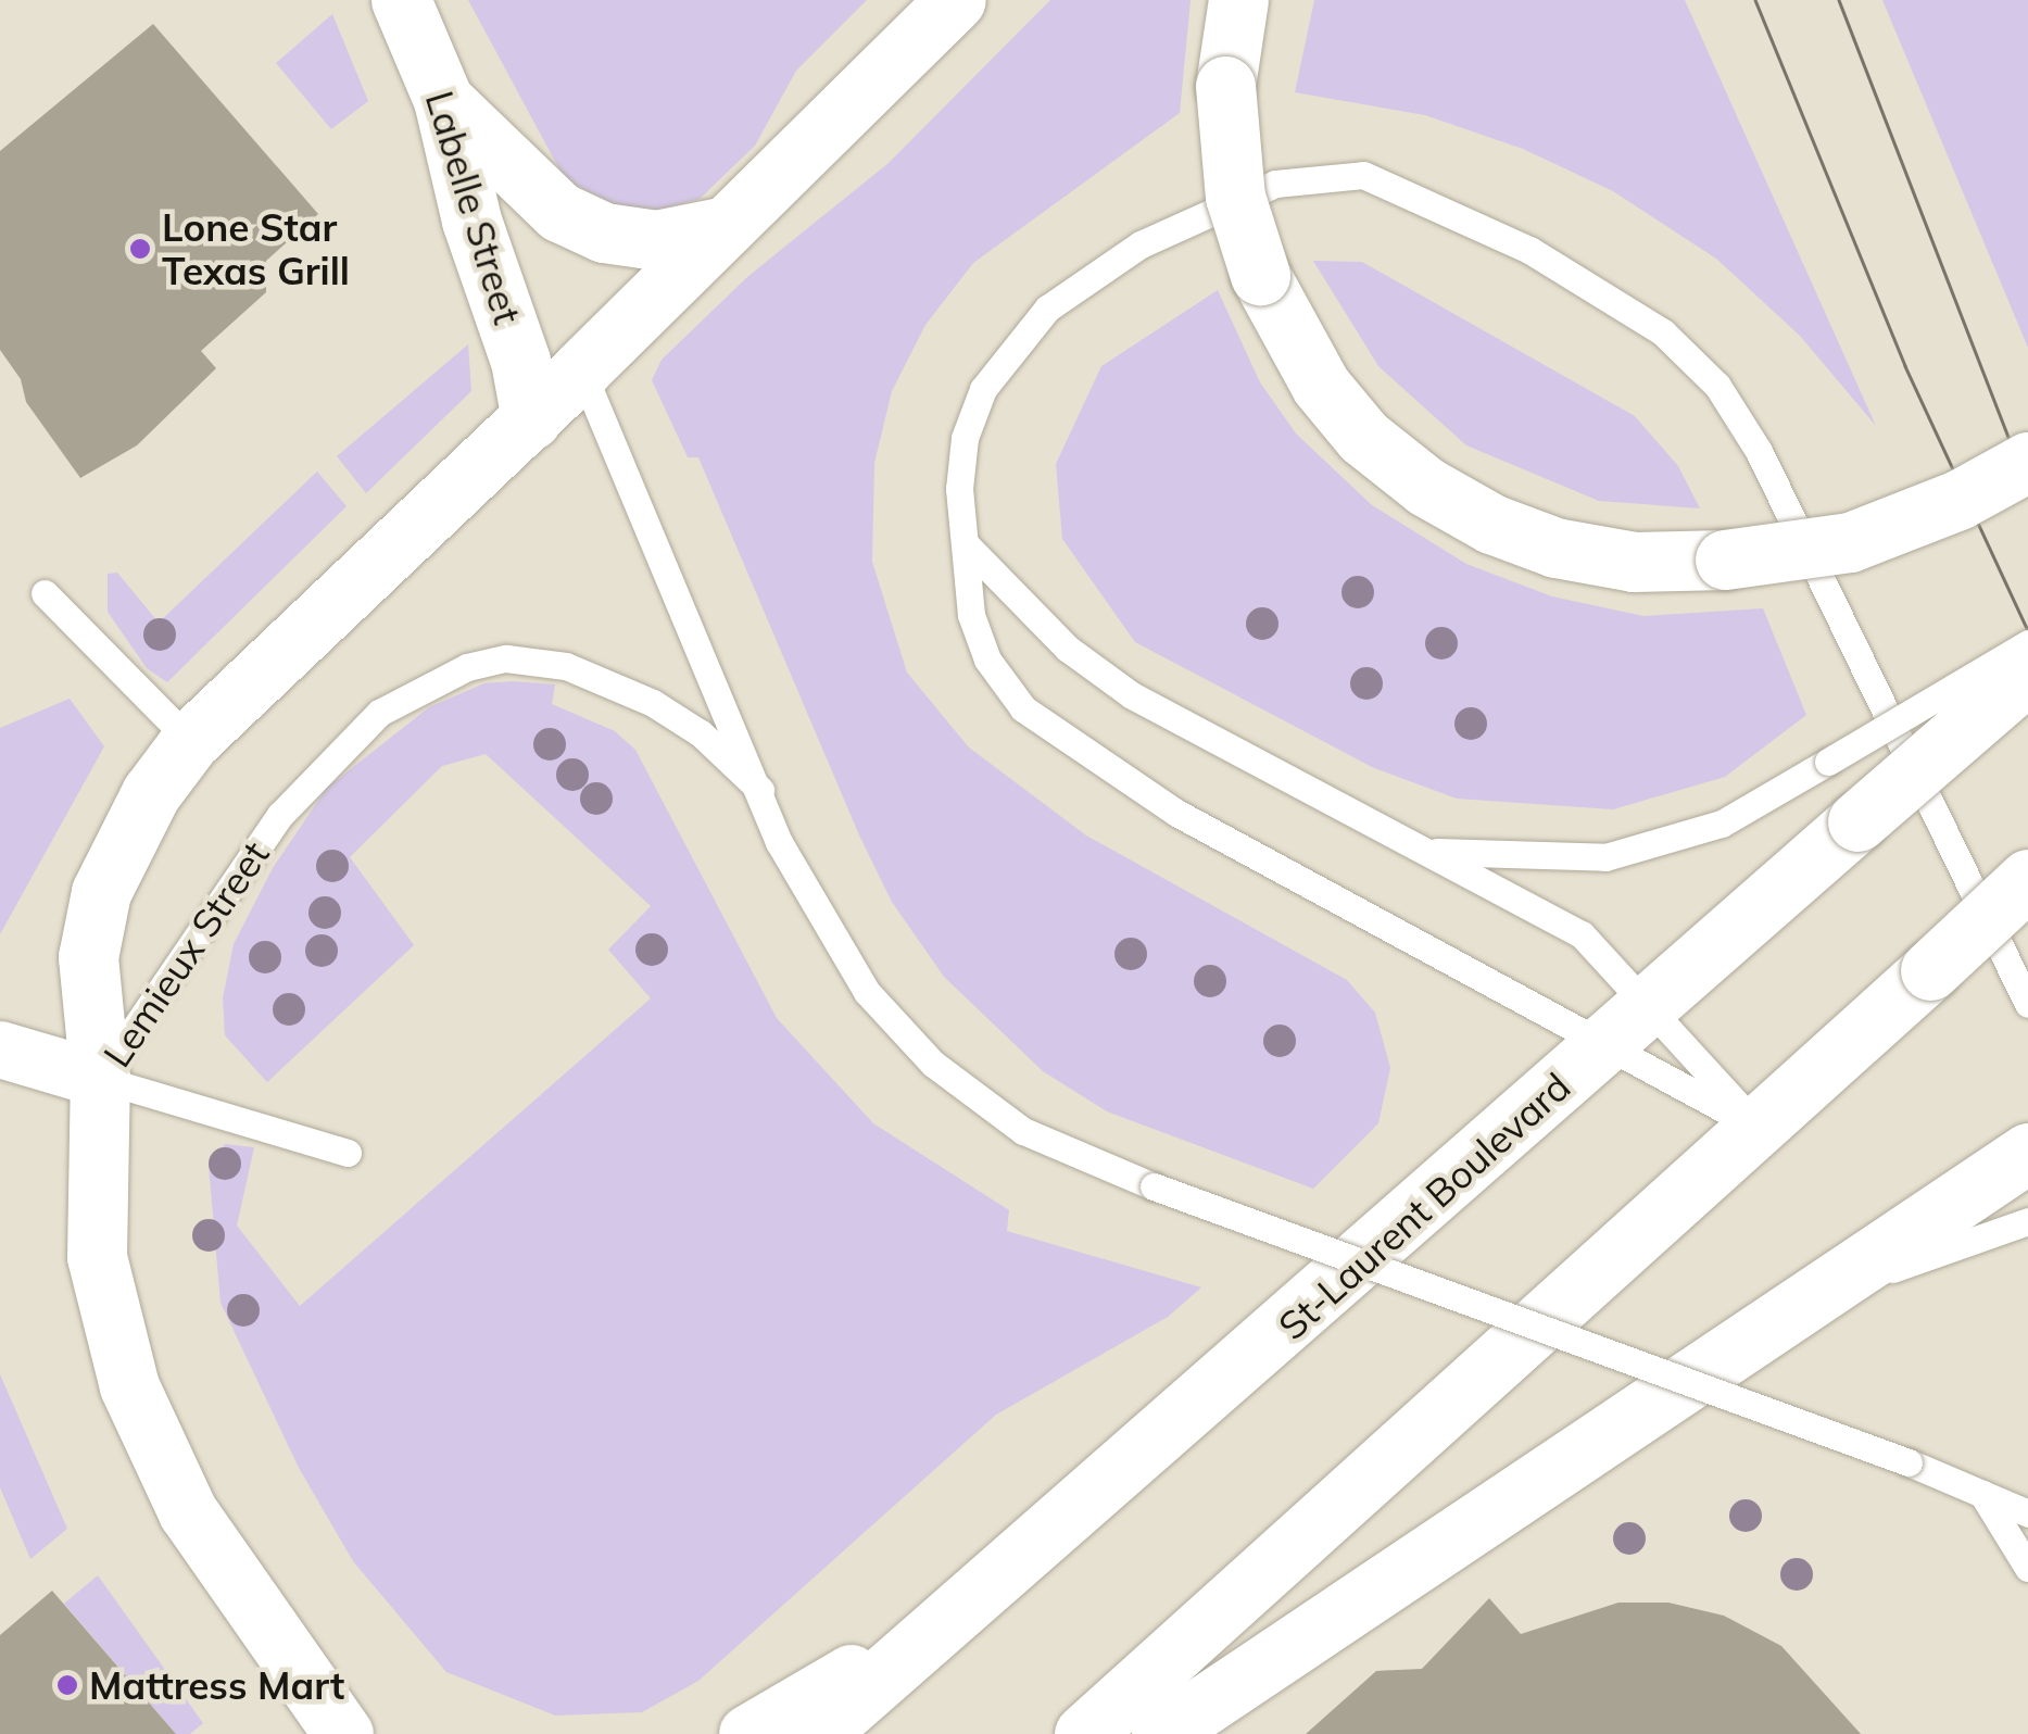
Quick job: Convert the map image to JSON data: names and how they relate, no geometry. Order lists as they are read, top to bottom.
{
  "streets": {
    "main road": ["Labelle Street", "Lemieux Street", "St-Laurent Boulevard"]
  },
  "places": ["Lone Star Texas Grill", "Mattress Mart"]
}
